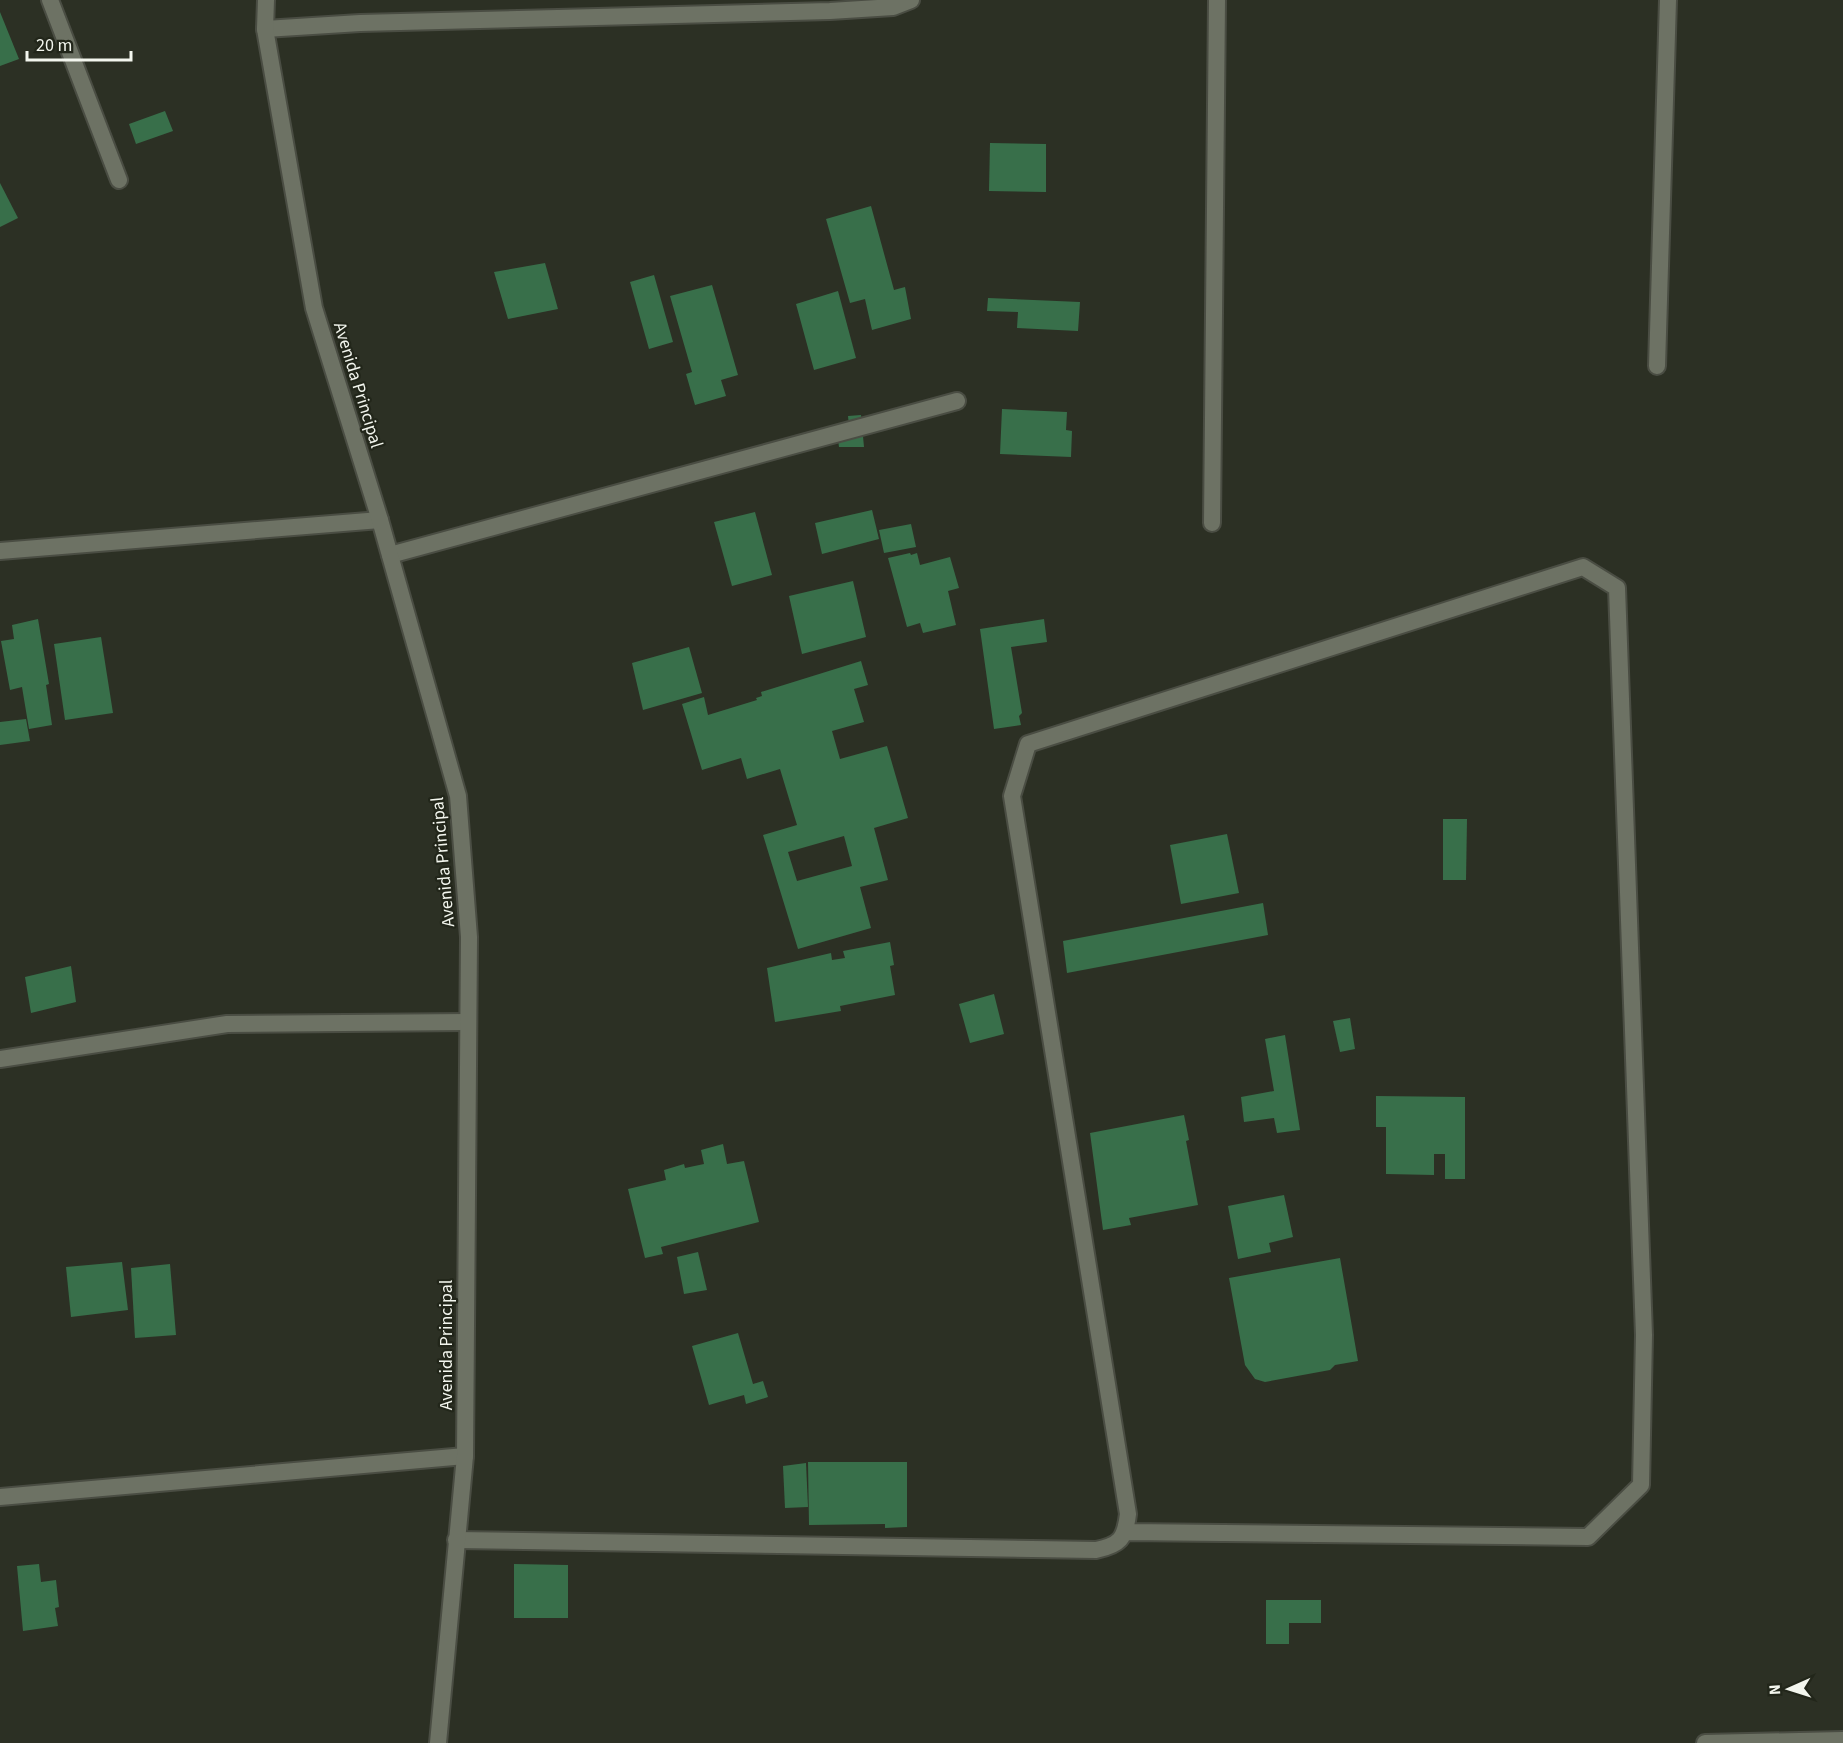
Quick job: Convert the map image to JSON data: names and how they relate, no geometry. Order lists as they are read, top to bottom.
{
  "streets": {
    "street": ["Avenida Principal"]
  },
  "scale_bar": "20 m",
  "north": "left"
}
